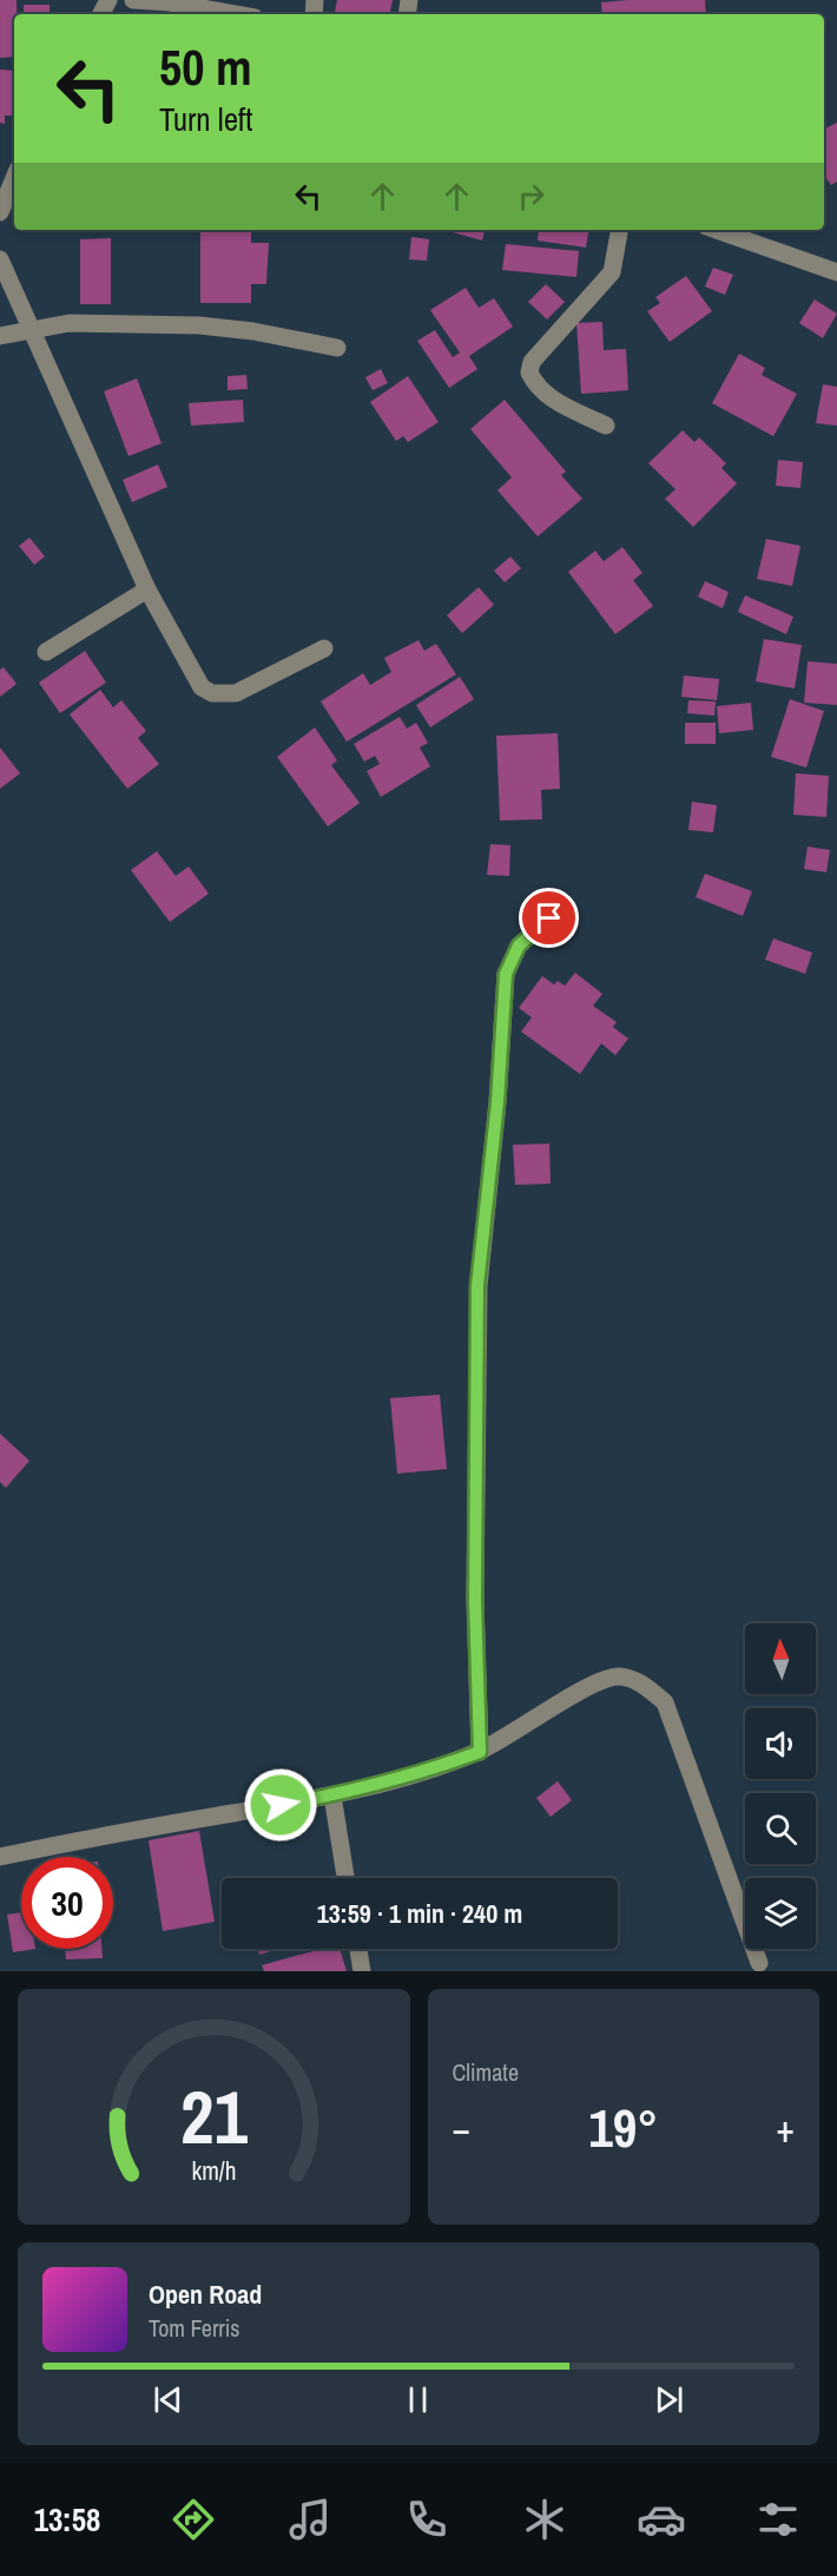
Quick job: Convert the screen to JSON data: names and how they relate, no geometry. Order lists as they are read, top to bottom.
{
  "north": "top",
  "page": {
    "turn": ["50 m", "Turn left"],
    "limit": "30",
    "trip": "13:59 · 1 min · 240 m",
    "tile": "Climate",
    "heat": ["−", "19°", "+"],
    "song": ["Open Road", "Tom Ferris"],
    "tabs": "13:58",
    "gauge": ["21", "km/h"]
  }
}
